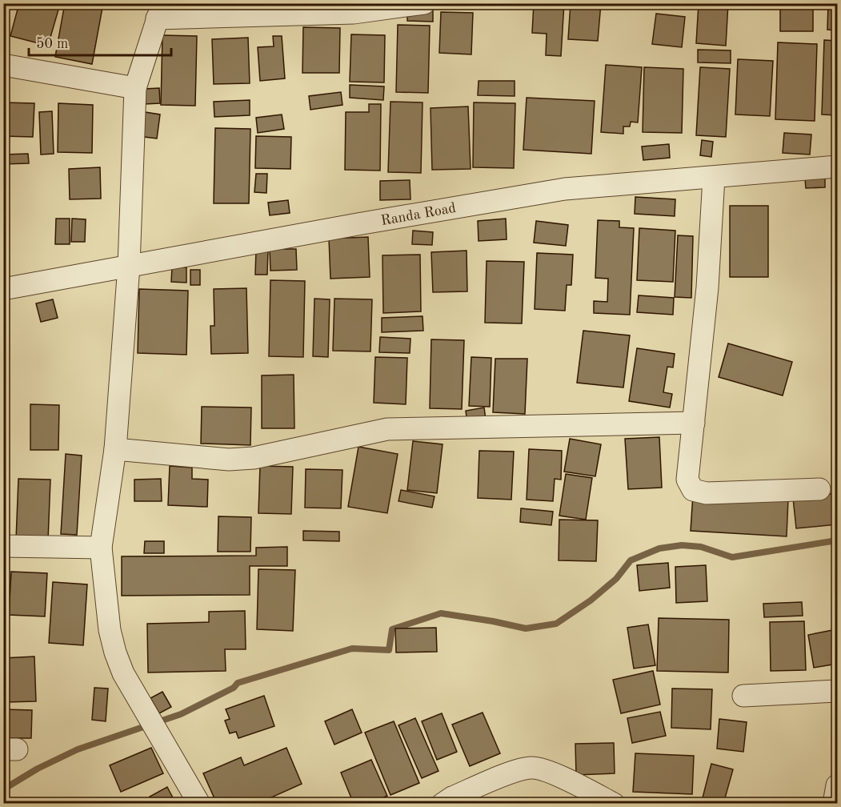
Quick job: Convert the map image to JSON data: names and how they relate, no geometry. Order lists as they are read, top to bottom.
{
  "streets": {
    "street": ["Randa Road"]
  },
  "scale_bar": "50 m"
}
